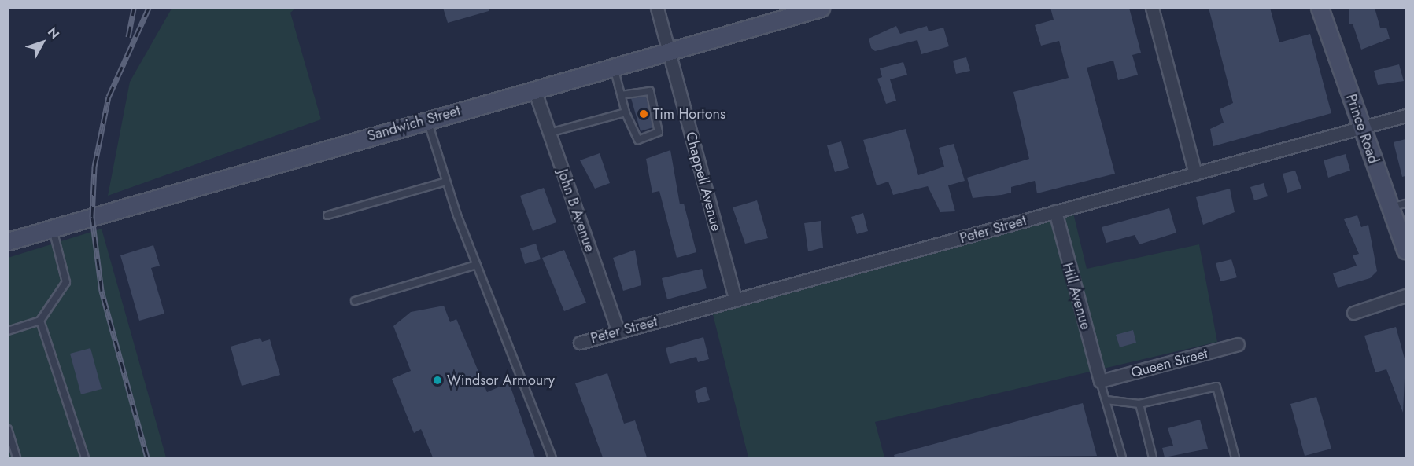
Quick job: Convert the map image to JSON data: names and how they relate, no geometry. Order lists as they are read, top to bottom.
{
  "streets": {
    "main road": ["Sandwich Street", "Prince Road"],
    "street": [
      "Chappell Avenue",
      "John B Avenue",
      "Peter Street",
      "Hill Avenue",
      "Queen Street"
    ]
  },
  "crossings": [
    ["Sandwich Street", "Chappell Avenue"],
    ["Sandwich Street", "John B Avenue"],
    ["Prince Road", "Peter Street"],
    ["Chappell Avenue", "Peter Street"],
    ["John B Avenue", "Peter Street"],
    ["Peter Street", "Hill Avenue"],
    ["Hill Avenue", "Queen Street"]
  ],
  "places": ["Tim Hortons", "Windsor Armoury"],
  "north": "top right"
}
